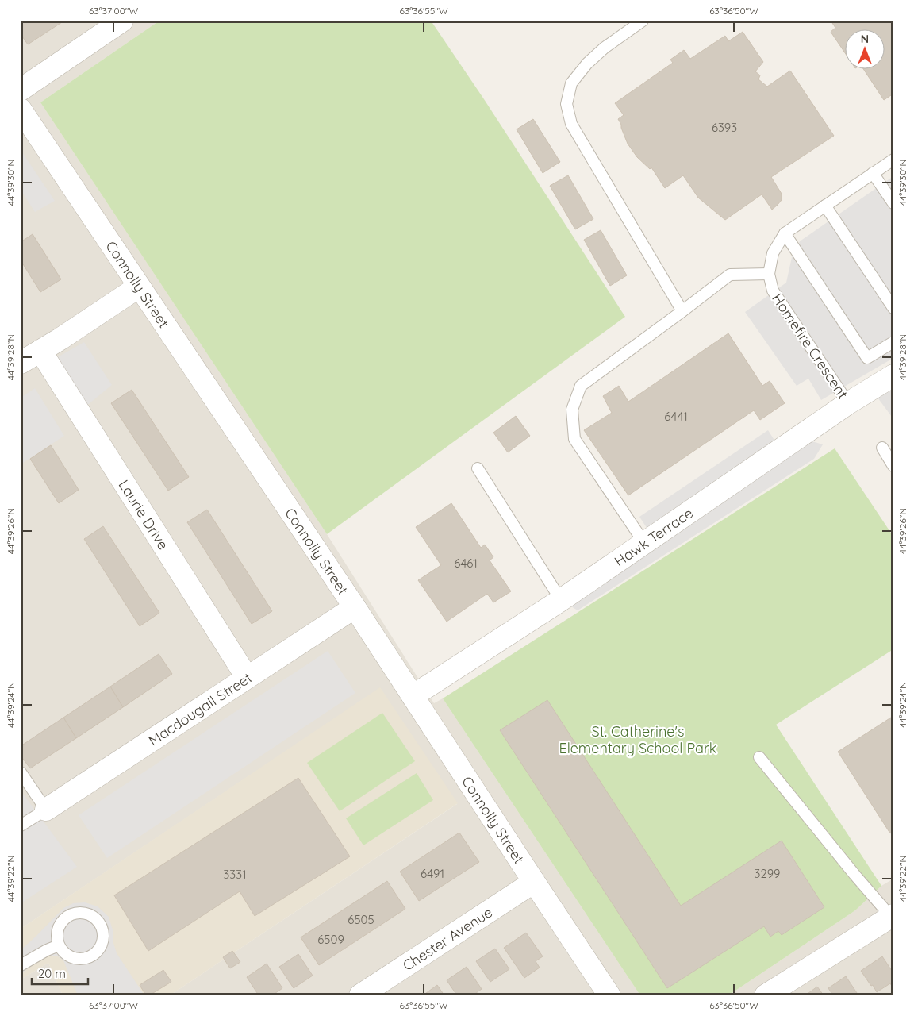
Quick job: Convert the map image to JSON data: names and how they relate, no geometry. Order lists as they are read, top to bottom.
{
  "streets": {
    "street": [
      "Connolly Street",
      "Laurie Drive",
      "Hawk Terrace",
      "Macdougall Street",
      "Chester Avenue"
    ],
    "lane": ["Homefire Crescent"]
  },
  "crossings": [
    ["Connolly Street", "Hawk Terrace"],
    ["Connolly Street", "Macdougall Street"],
    ["Connolly Street", "Chester Avenue"],
    ["Homefire Crescent", "Hawk Terrace"],
    ["Laurie Drive", "Macdougall Street"]
  ],
  "parks": ["St. Catherine's Elementary School Park"],
  "house_numbers": [
    "6393",
    "6441",
    "6461",
    "6491",
    "3299",
    "3331",
    "6505",
    "6509"
  ],
  "scale_bar": "20 m",
  "north": "top",
  "coordinates": [
    "63°37'00\"W",
    "63°36'55\"W",
    "63°36'50\"W",
    "44°39'30\"N",
    "44°39'28\"N",
    "44°39'26\"N",
    "44°39'24\"N",
    "44°39'22\"N"
  ]
}
